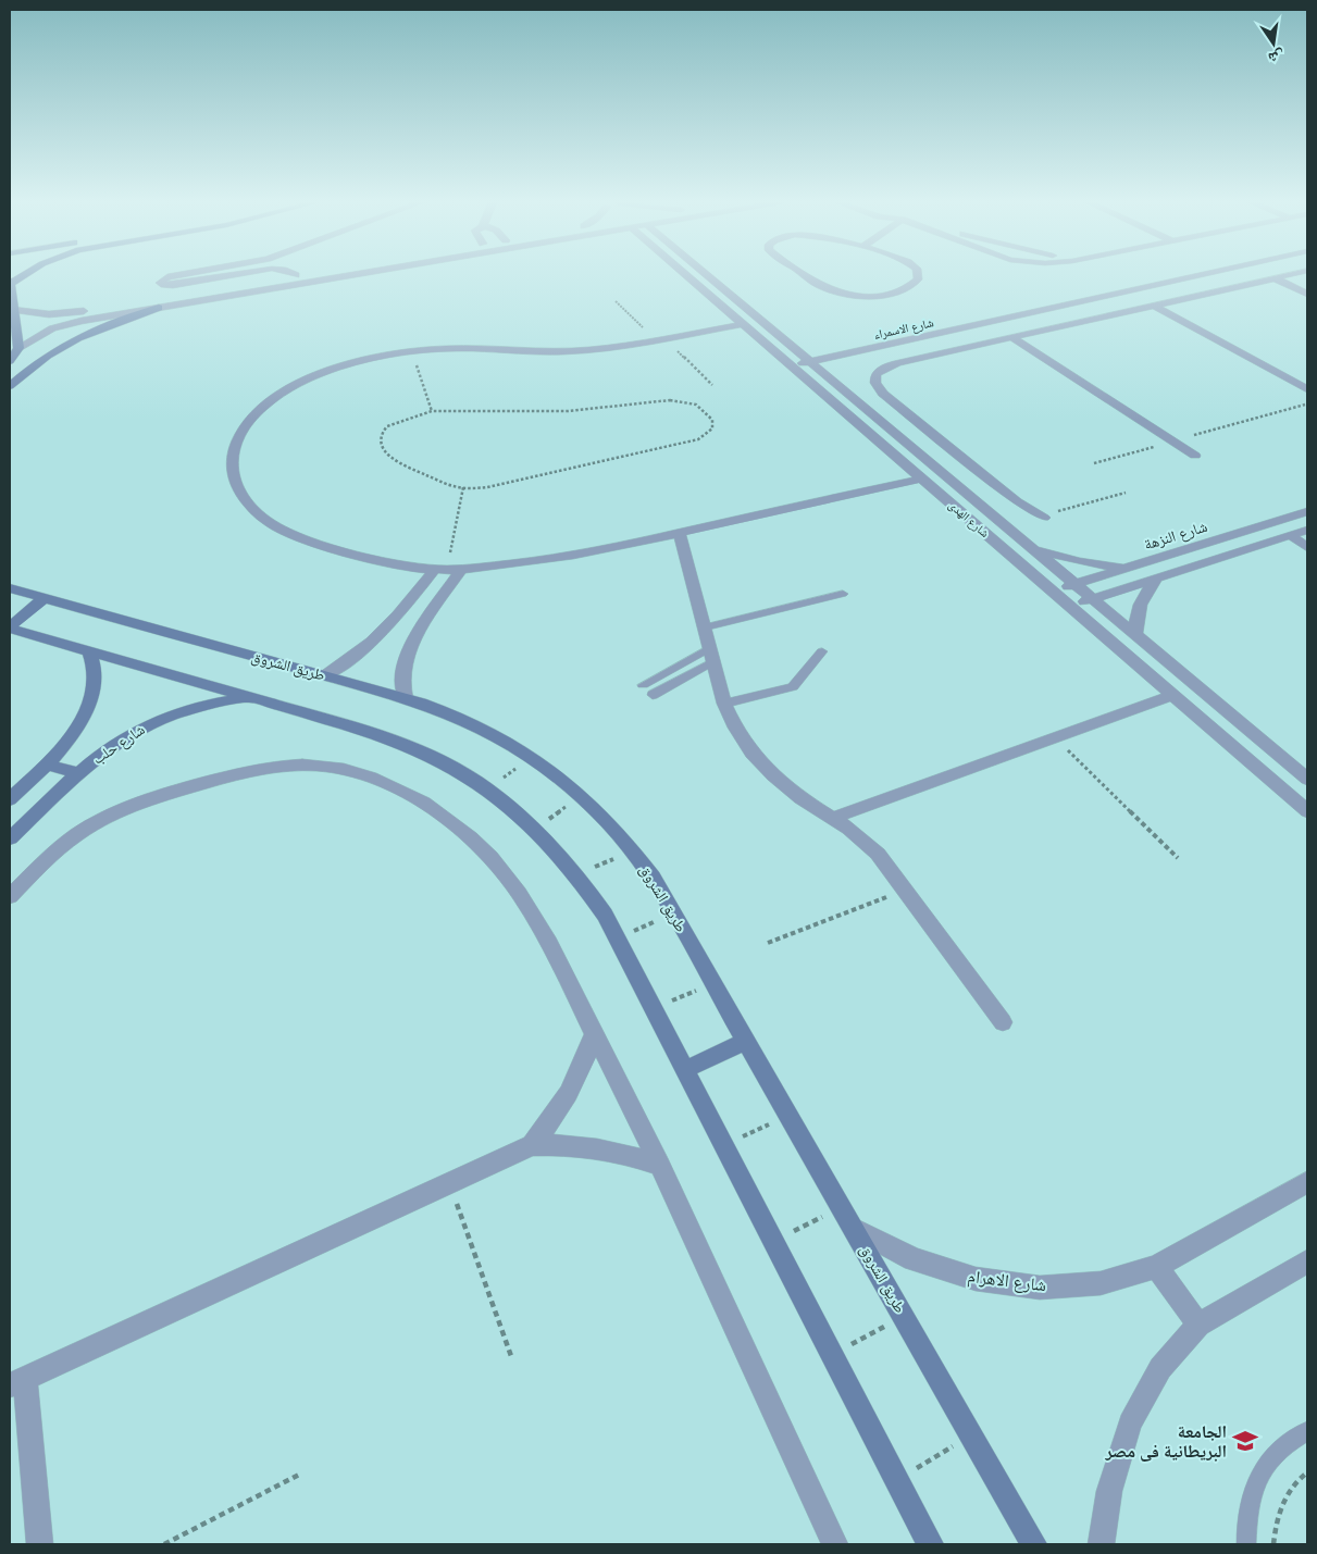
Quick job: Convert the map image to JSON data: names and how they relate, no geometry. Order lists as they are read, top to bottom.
{
  "streets": {
    "street": [
      "شارع الاسمراء",
      "شارع الهدى",
      "شارع النزهة",
      "طريق الشروق",
      "شارع حلب",
      "شارع الاهرام"
    ]
  },
  "crossings": [
    ["شارع الاسمراء", "شارع الهدى"],
    ["شارع الهدى", "شارع النزهة"],
    ["طريق الشروق", "شارع الاهرام"]
  ],
  "places": {
    "school or university": ["الجامعة البريطانية فى مصر"]
  },
  "north": "bottom"
}
